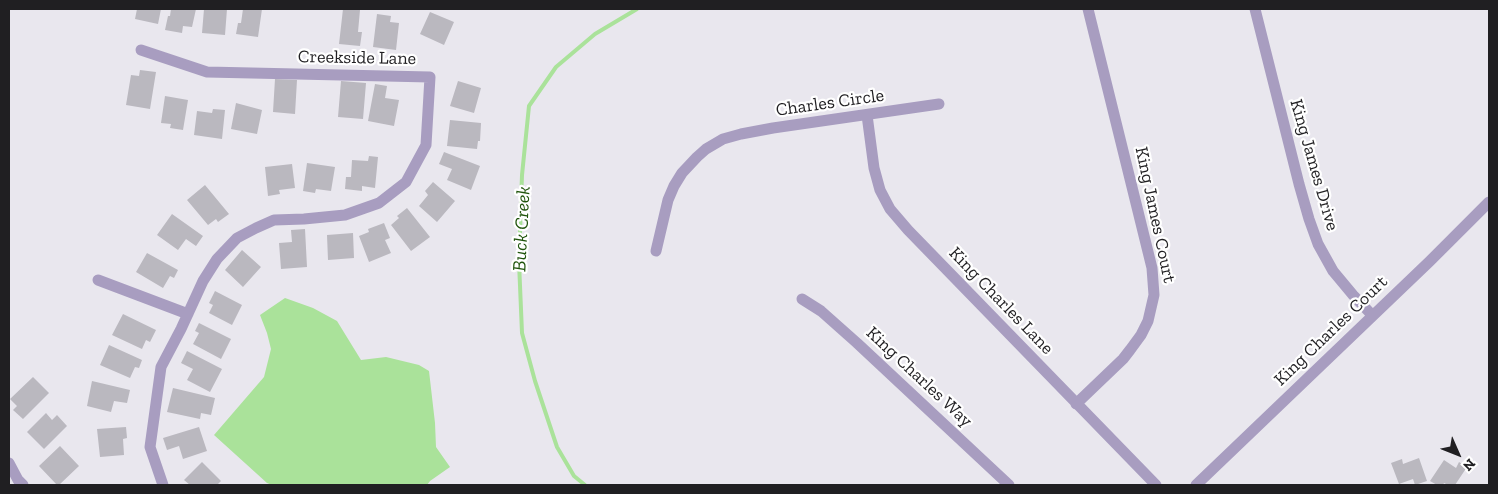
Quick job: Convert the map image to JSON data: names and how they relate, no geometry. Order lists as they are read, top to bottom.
{
  "streets": {
    "street": [
      "Creekside Lane",
      "Charles Circle",
      "King James Drive",
      "King James Court",
      "King Charles Lane",
      "King Charles Court",
      "King Charles Way"
    ]
  },
  "crossings": [
    ["Charles Circle", "King Charles Lane"],
    ["King James Drive", "King Charles Court"],
    ["King James Court", "King Charles Lane"]
  ],
  "water": ["Buck Creek"],
  "north": "bottom right"
}
